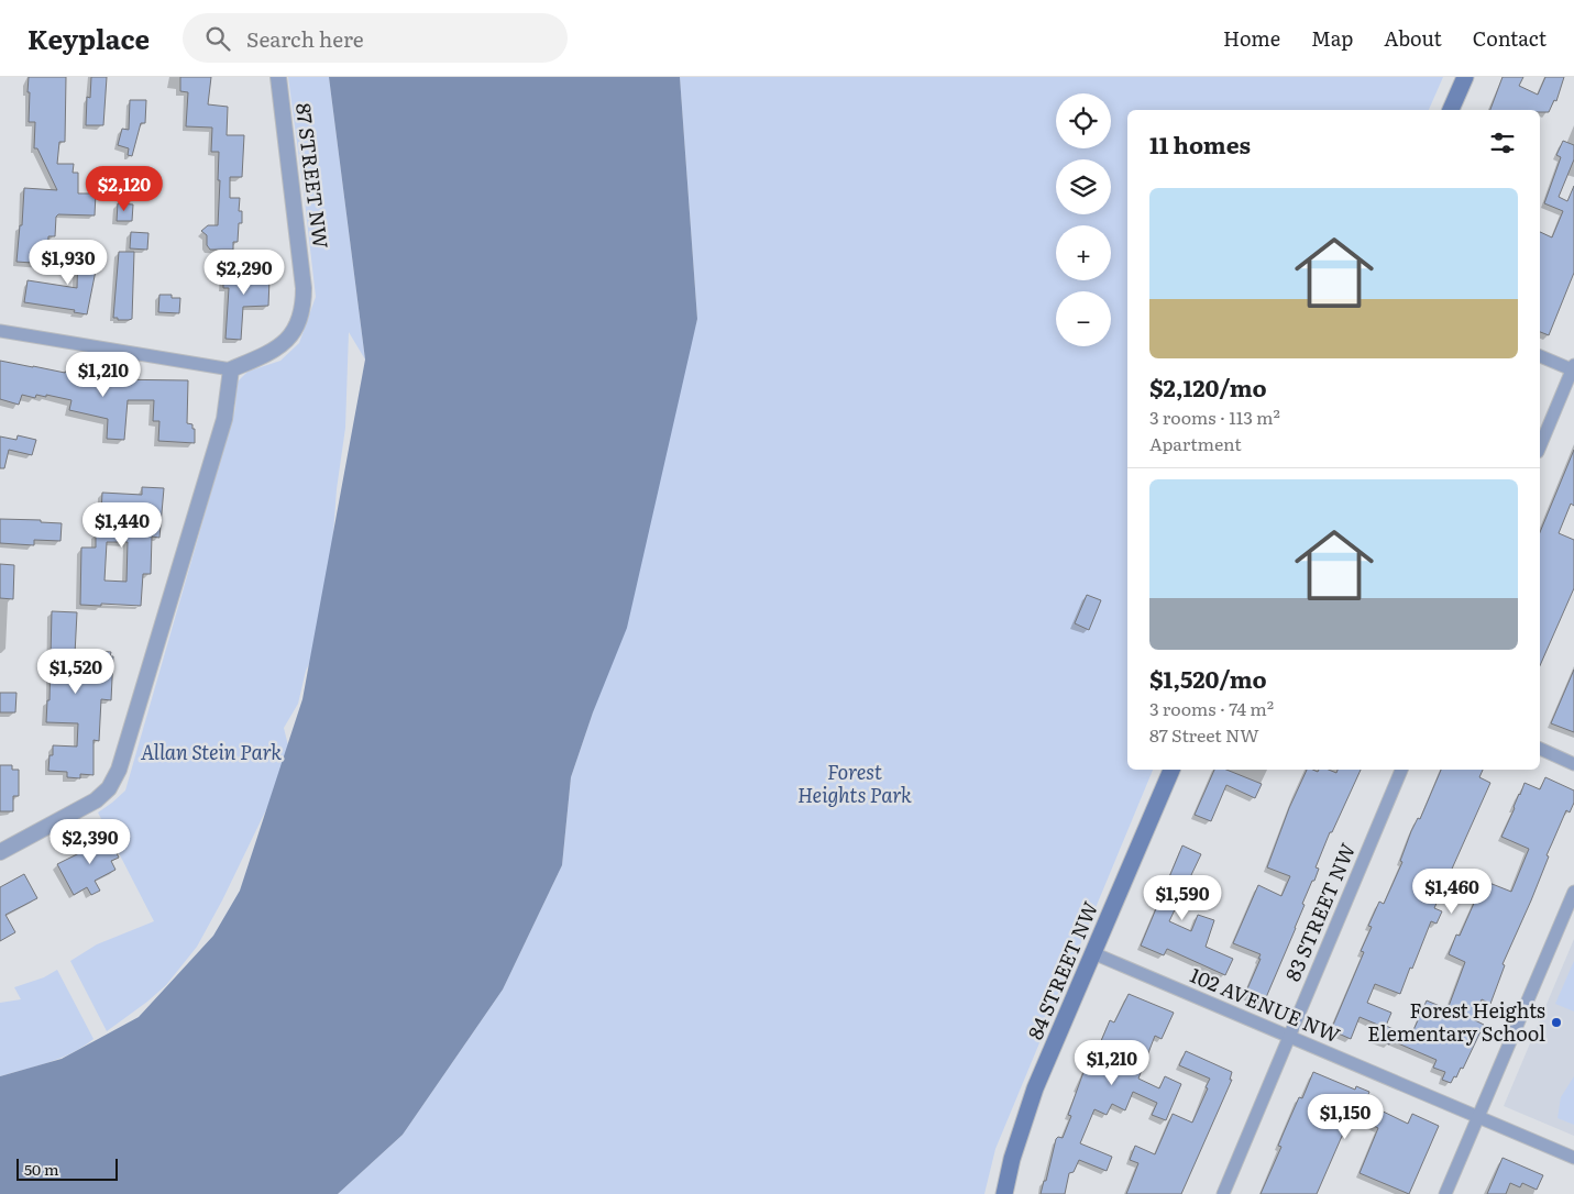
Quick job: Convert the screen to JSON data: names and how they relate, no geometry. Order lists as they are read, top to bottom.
{
  "streets": {
    "main road": ["84 STREET NW"],
    "street": ["87 STREET NW", "83 STREET NW", "102 AVENUE NW"]
  },
  "crossings": [
    ["83 STREET NW", "102 AVENUE NW"],
    ["84 STREET NW", "102 AVENUE NW"]
  ],
  "parks": ["Allan Stein Park", "Forest Heights Park"],
  "places": ["Forest Heights Elementary School"],
  "scale_bar": "50 m",
  "page": {
    "header": "Keyplace",
    "search": "Search here",
    "nav": [
      "Home",
      "Map",
      "About",
      "Contact"
    ],
    "map_buttons": ["+", "−"],
    "heading": "11 homes",
    "price": [
      "$2,120",
      "$1,930",
      "$2,290",
      "$1,210",
      "$1,440",
      "$1,520",
      "$2,390",
      "$1,460",
      "$1,590",
      "$1,210",
      "$1,150"
    ],
    "list": [
      {
        "name": "$2,120/mo",
        "note": "3 rooms · 113 m² · Apartment"
      },
      {
        "name": "$1,520/mo",
        "note": "3 rooms · 74 m² · 87 Street NW"
      }
    ],
    "scale": "50 m"
  }
}
